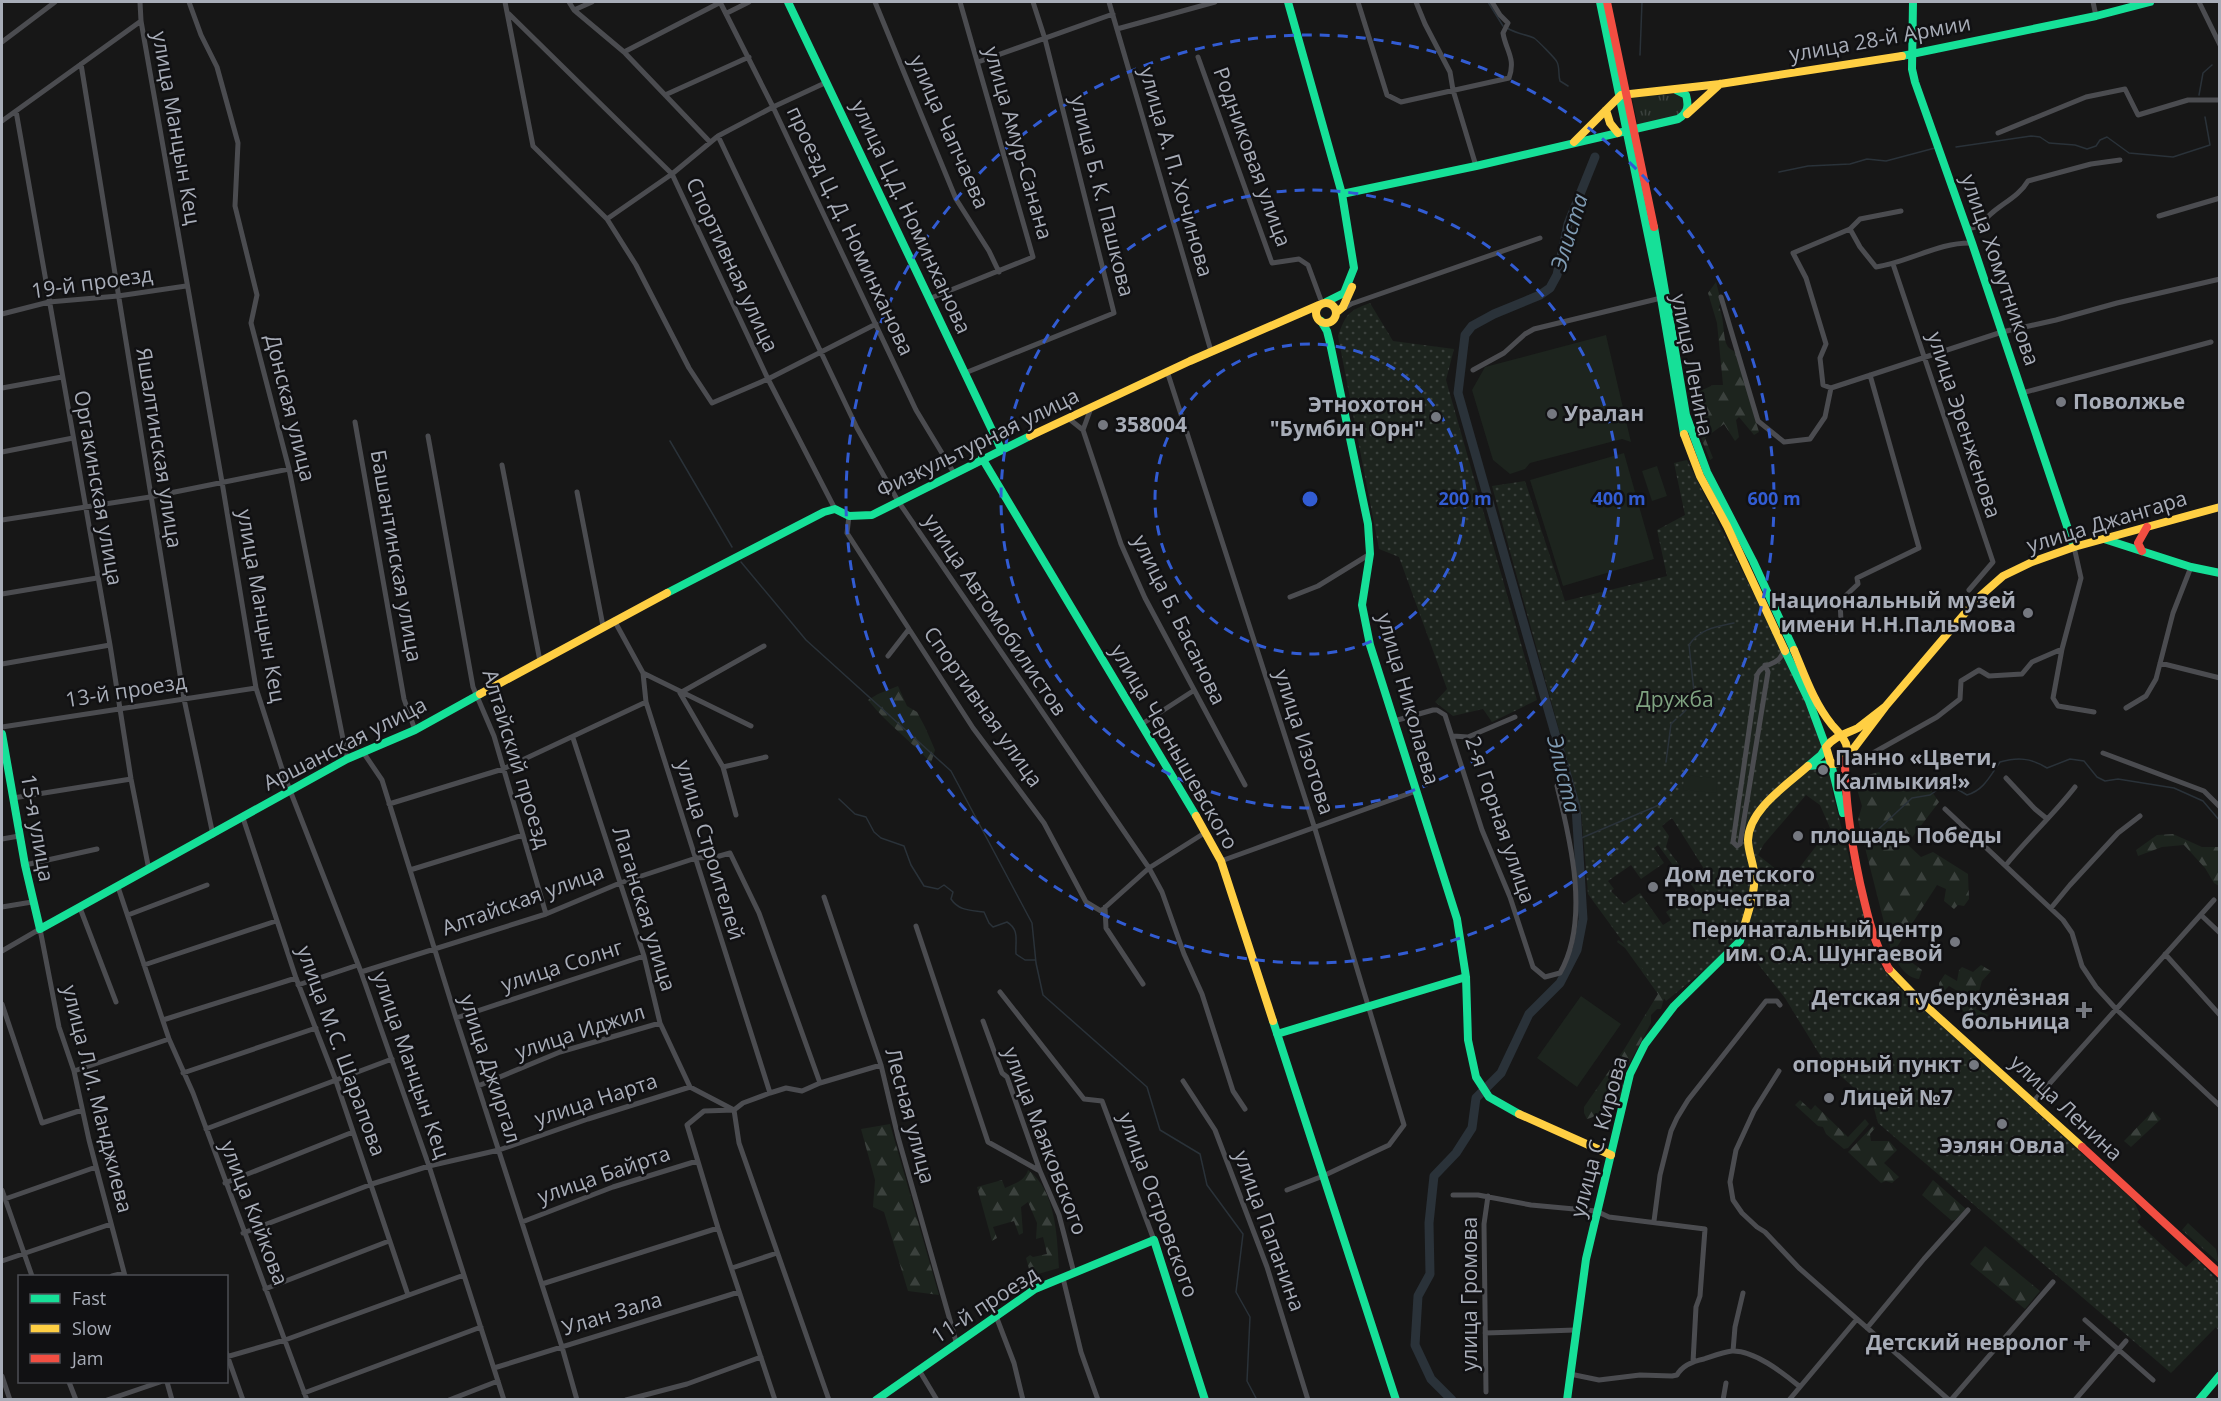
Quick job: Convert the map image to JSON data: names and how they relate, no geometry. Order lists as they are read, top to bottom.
{
  "streets": {
    "street": [
      "улица 28-й Армии",
      "улица Манцын Кец",
      "улица Чапчаева",
      "улица Амур-Санана",
      "Родниковая улица",
      "улица А. П. Хочинова",
      "улица Б. К. Пашкова",
      "улица Ц.Д. Номинханова",
      "проезд Ц. Д. Номинханова",
      "Спортивная улица",
      "улица Хомутникова",
      "19-й проезд",
      "улица Ленина",
      "Донская улица",
      "улица Эренженова",
      "Физкультурная улица",
      "Яшалтинская улица",
      "Оргакинская улица",
      "улица Джангара",
      "Башантинская улица",
      "улица Автомобилистов",
      "улица Б. Басанова",
      "13-й проезд",
      "улица Николаева",
      "улица Изотова",
      "Аршанская улица",
      "улица Чернышевского",
      "Алтайский проезд",
      "2-я Горная улица",
      "15-я улица",
      "улица Строителей",
      "Алтайская улица",
      "Лаганская улица",
      "улица Солнг",
      "улица Иджил",
      "улица М.С. Шарапова",
      "улица Джиргал",
      "улица Л.И. Манджиева",
      "улица Нарта",
      "Лесная улица",
      "улица С. Кирова",
      "улица Маяковского",
      "улица Байрта",
      "улица Островского",
      "улица Кийкова",
      "улица Папанина",
      "улица Громова",
      "11-й проезд",
      "Улан Зала"
    ]
  },
  "crossings": [
    ["улица 28-й Армии", "улица Хомутникова"],
    ["улица 28-й Армии", "улица Ленина"],
    ["улица Манцын Кец", "19-й проезд"],
    ["улица Манцын Кец", "13-й проезд"],
    ["улица Манцын Кец", "Аршанская улица"],
    ["улица Манцын Кец", "Алтайская улица"],
    ["улица Манцын Кец", "улица Нарта"],
    ["улица Манцын Кец", "Улан Зала"],
    ["улица Чапчаева", "улица Амур-Санана"],
    ["улица Амур-Санана", "улица Ц.Д. Номинханова"],
    ["Родниковая улица", "Физкультурная улица"],
    ["Родниковая улица", "улица Николаева"],
    ["улица А. П. Хочинова", "Физкультурная улица"],
    ["улица Б. К. Пашкова", "улица Ц.Д. Номинханова"],
    ["улица Ц.Д. Номинханова", "Физкультурная улица"],
    ["проезд Ц. Д. Номинханова", "Физкультурная улица"],
    ["Спортивная улица", "Физкультурная улица"],
    ["Спортивная улица", "Аршанская улица"],
    ["улица Хомутникова", "улица Джангара"],
    ["19-й проезд", "Яшалтинская улица"],
    ["19-й проезд", "Оргакинская улица"],
    ["улица Ленина", "улица Джангара"],
    ["улица Ленина", "улица С. Кирова"],
    ["Донская улица", "Аршанская улица"],
    ["Физкультурная улица", "улица Автомобилистов"],
    ["Физкультурная улица", "улица Николаева"],
    ["Физкультурная улица", "улица Изотова"],
    ["Физкультурная улица", "улица Чернышевского"],
    ["Яшалтинская улица", "13-й проезд"],
    ["Яшалтинская улица", "Аршанская улица"],
    ["Оргакинская улица", "13-й проезд"],
    ["Оргакинская улица", "Аршанская улица"],
    ["улица Джангара", "улица С. Кирова"],
    ["Башантинская улица", "Аршанская улица"],
    ["улица Николаева", "2-я Горная улица"],
    ["улица Николаева", "улица С. Кирова"],
    ["улица Изотова", "улица Чернышевского"],
    ["Аршанская улица", "Алтайский проезд"],
    ["Аршанская улица", "15-я улица"],
    ["Аршанская улица", "улица Строителей"],
    ["Аршанская улица", "улица М.С. Шарапова"],
    ["Аршанская улица", "улица Джиргал"],
    ["Аршанская улица", "улица Л.И. Манджиева"],
    ["Аршанская улица", "улица Кийкова"],
    ["Алтайский проезд", "Алтайская улица"],
    ["15-я улица", "улица Л.И. Манджиева"],
    ["улица Строителей", "Алтайская улица"],
    ["Алтайская улица", "Лаганская улица"],
    ["Алтайская улица", "улица Джиргал"],
    ["Лаганская улица", "улица Солнг"],
    ["Лаганская улица", "улица Иджил"],
    ["Лаганская улица", "улица Нарта"],
    ["улица Солнг", "улица Джиргал"],
    ["улица Иджил", "улица Джиргал"],
    ["улица М.С. Шарапова", "улица Нарта"],
    ["улица Джиргал", "улица Нарта"],
    ["улица Джиргал", "улица Байрта"],
    ["улица Джиргал", "Улан Зала"],
    ["улица Нарта", "улица Кийкова"],
    ["Лесная улица", "11-й проезд"],
    ["улица Маяковского", "11-й проезд"],
    ["улица Островского", "11-й проезд"]
  ],
  "water": ["Элиста"],
  "parks": ["Дружба"],
  "places": {
    "other": [
      "Поволжье",
      "Уралан",
      "Этнохотон \"Бумбин Орн\"",
      "358004",
      "Национальный музей имени Н.Н.Пальмова",
      "Панно «Цвети, Калмыкия!»",
      "площадь Победы",
      "Дом детского творчества",
      "Перинатальный центр им. О.А. Шунгаевой",
      "опорный пункт",
      "Лицей №7",
      "Ээлян Овла"
    ],
    "health": ["Детская туберкулёзная больница", "Детский невролог"]
  },
  "legend": ["Fast", "Slow", "Jam"],
  "rings": ["200 m", "400 m", "600 m"]
}
